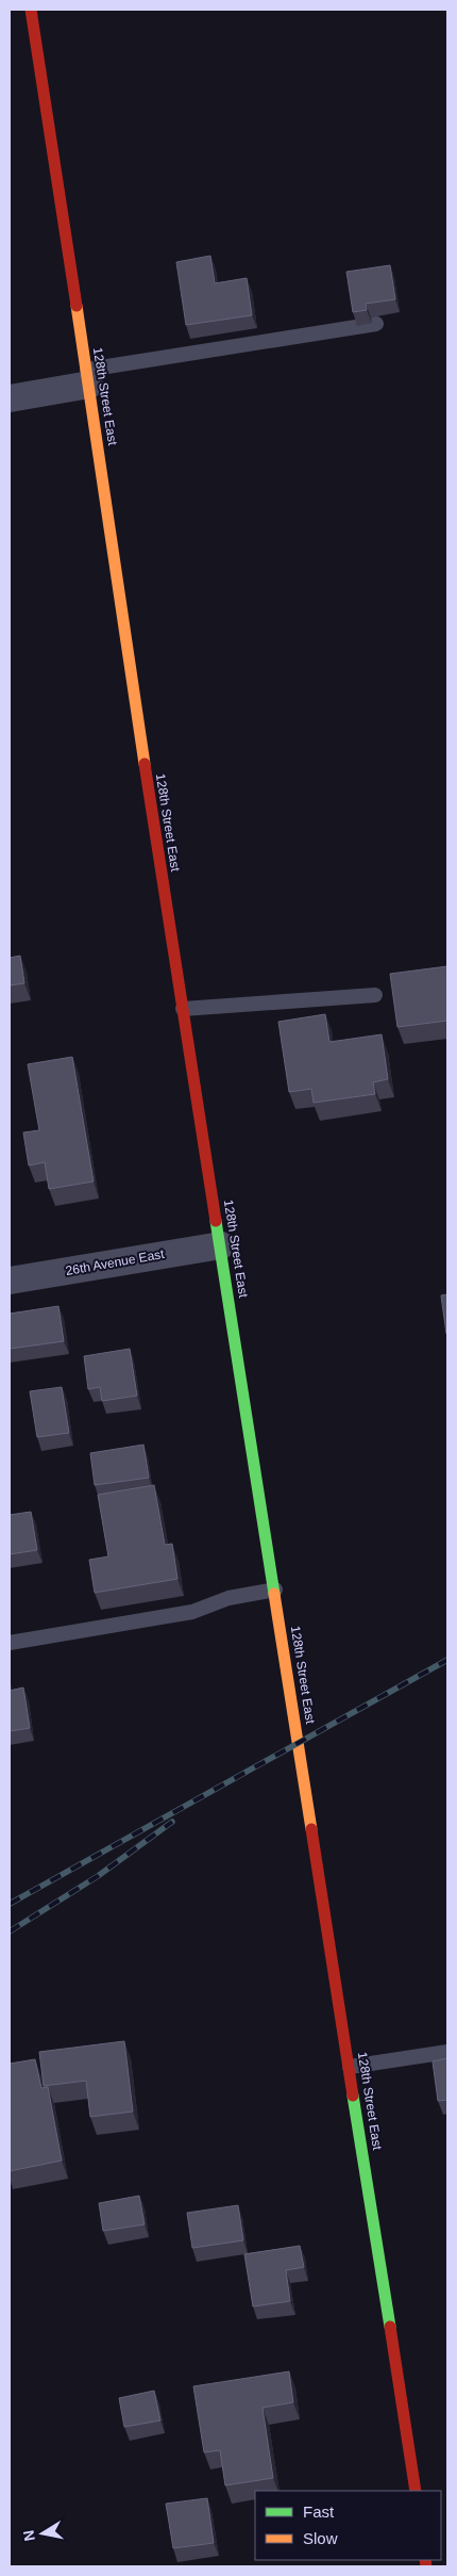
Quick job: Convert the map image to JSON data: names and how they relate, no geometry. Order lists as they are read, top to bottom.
{
  "streets": {
    "street": ["128th Street East", "26th Avenue East"]
  },
  "crossings": [
    ["128th Street East", "26th Avenue East"]
  ],
  "legend": ["Fast", "Slow"],
  "north": "left"
}
